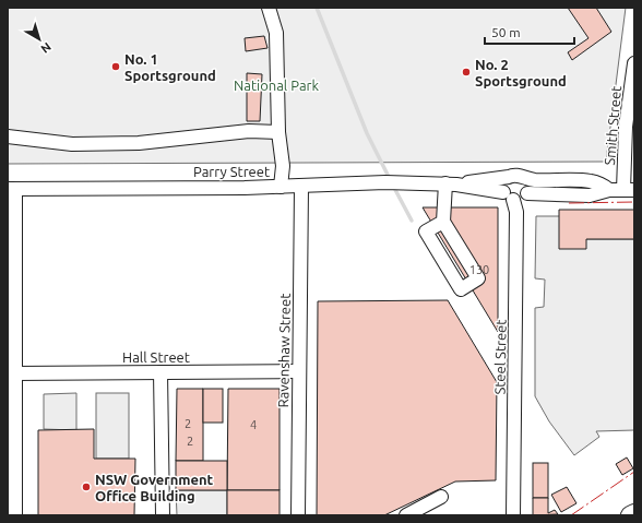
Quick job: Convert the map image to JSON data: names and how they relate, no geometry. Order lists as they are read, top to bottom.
{
  "streets": {
    "street": [
      "Smith Street",
      "Parry Street",
      "Ravenshaw Street",
      "Hall Street",
      "Steel Street"
    ]
  },
  "crossings": [
    ["Smith Street", "Parry Street"],
    ["Parry Street", "Ravenshaw Street"],
    ["Parry Street", "Steel Street"],
    ["Ravenshaw Street", "Hall Street"]
  ],
  "parks": ["National Park"],
  "places": ["No. 1 Sportsground", "No. 2 Sportsground", "NSW Government Office Building"],
  "house_numbers": [
    "130",
    "2",
    "4",
    "2"
  ],
  "scale_bar": "50 m",
  "north": "bottom right"
}
